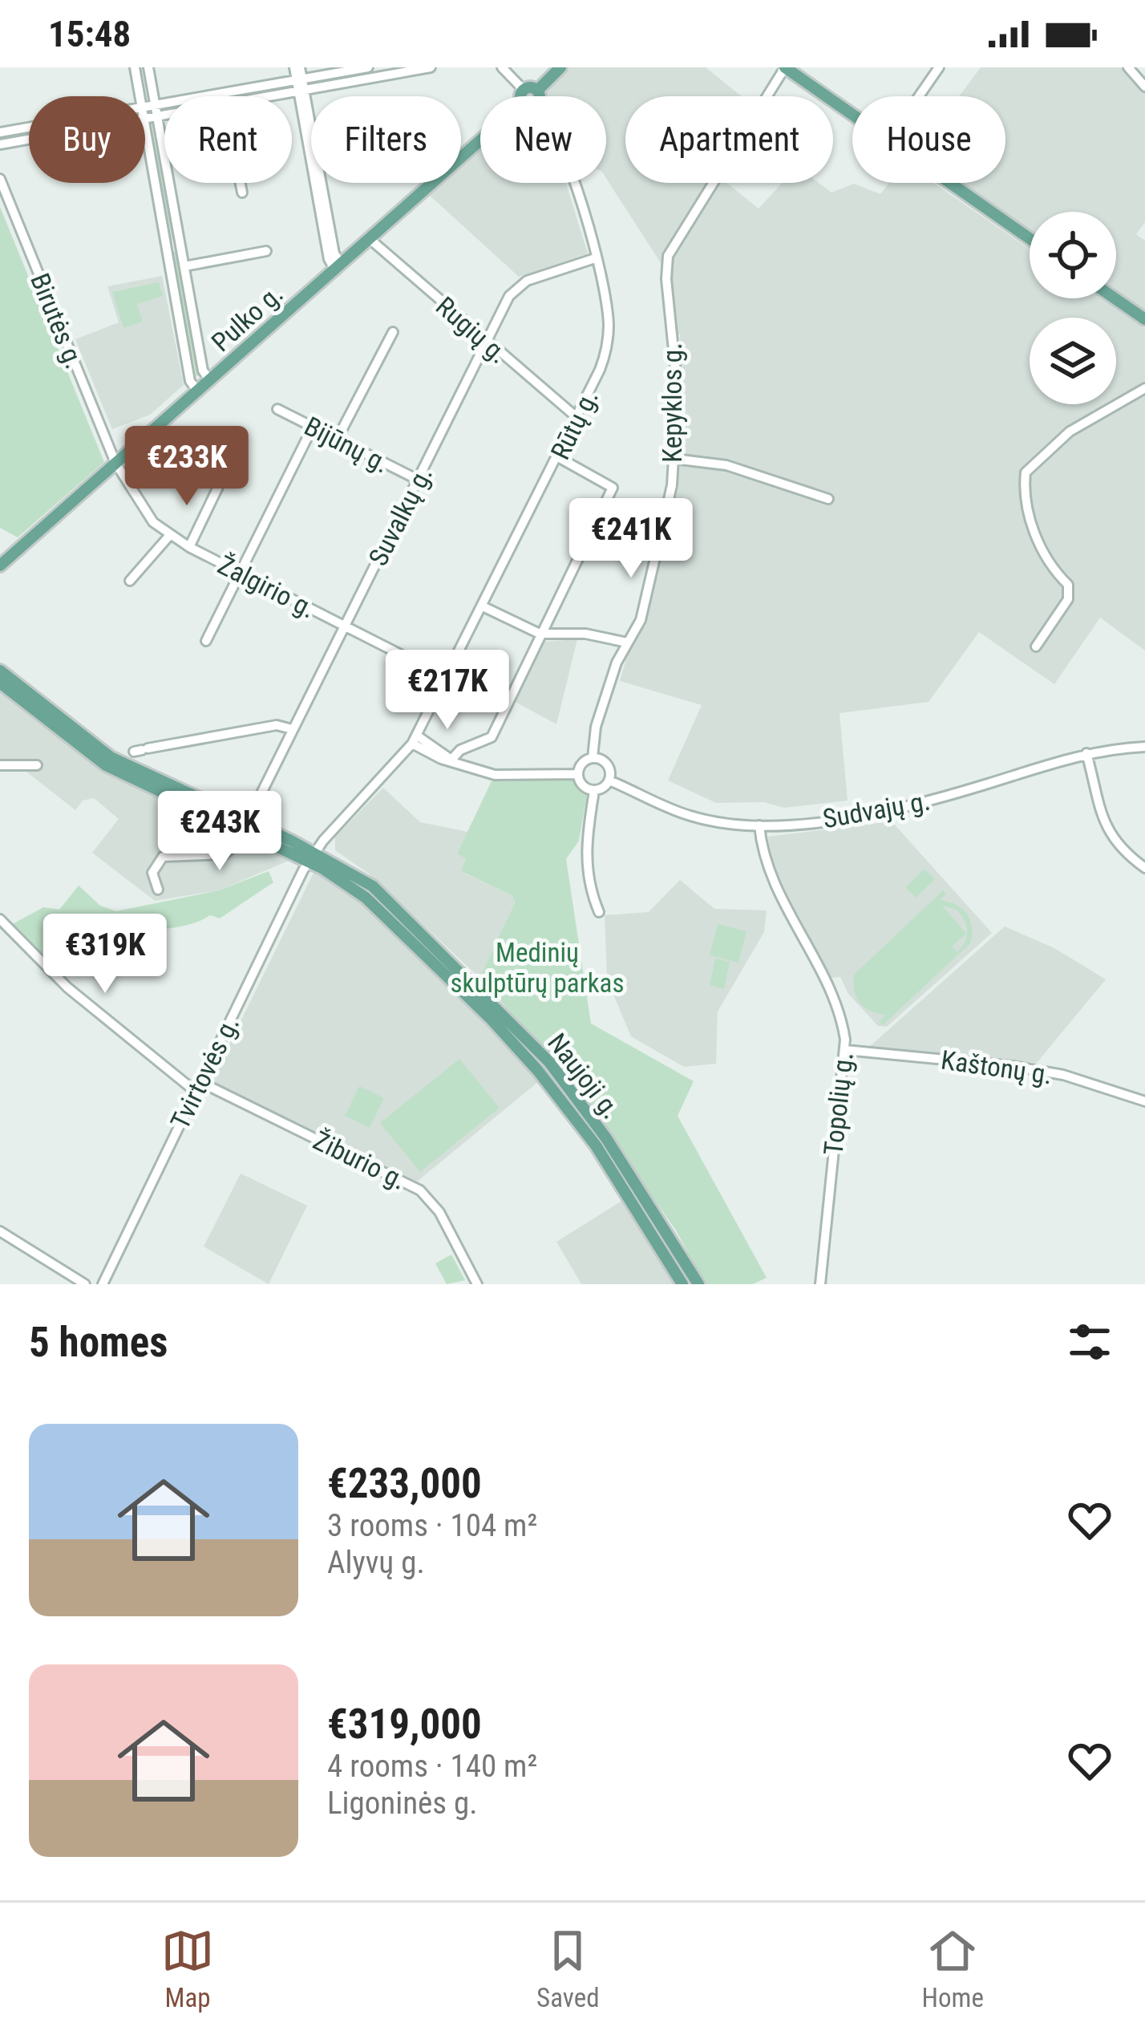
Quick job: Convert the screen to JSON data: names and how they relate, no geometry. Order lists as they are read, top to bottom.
{
  "streets": {
    "main road": ["Pulko g.", "Naujoji g."],
    "street": [
      "Birutės g.",
      "Rugių g.",
      "Kepyklos g.",
      "Rūtų g.",
      "Bijūnų g.",
      "Suvalkų g.",
      "Žalgirio g.",
      "Sudvajų g.",
      "Kaštonų g.",
      "Tvirtovės g.",
      "Topolių g.",
      "Žiburio g."
    ]
  },
  "crossings": [
    ["Pulko g.", "Birutės g."],
    ["Pulko g.", "Rugių g."],
    ["Pulko g.", "Žalgirio g."],
    ["Birutės g.", "Žalgirio g."],
    ["Rugių g.", "Rūtų g."],
    ["Rugių g.", "Suvalkų g."],
    ["Kepyklos g.", "Sudvajų g."],
    ["Rūtų g.", "Suvalkų g."],
    ["Rūtų g.", "Žalgirio g."],
    ["Rūtų g.", "Tvirtovės g."],
    ["Rūtų g.", "Naujoji g."],
    ["Bijūnų g.", "Suvalkų g."],
    ["Suvalkų g.", "Žalgirio g."],
    ["Sudvajų g.", "Topolių g."],
    ["Kaštonų g.", "Topolių g."],
    ["Tvirtovės g.", "Naujoji g."],
    ["Tvirtovės g.", "Žiburio g."]
  ],
  "parks": ["Medinių skulptūrų parkas"],
  "page": {
    "status": "15:48",
    "chip": [
      "Buy",
      "Rent",
      "Filters",
      "New",
      "Apartment",
      "House"
    ],
    "price": [
      "€233K",
      "€241K",
      "€217K",
      "€243K",
      "€319K"
    ],
    "heading": "5 homes",
    "list": [
      {
        "name": "€233,000",
        "note": "3 rooms · 104 m² · Alyvų g."
      },
      {
        "name": "€319,000",
        "note": "4 rooms · 140 m² · Ligoninės g."
      }
    ],
    "tabs": ["Map", "Saved", "Home"]
  }
}
